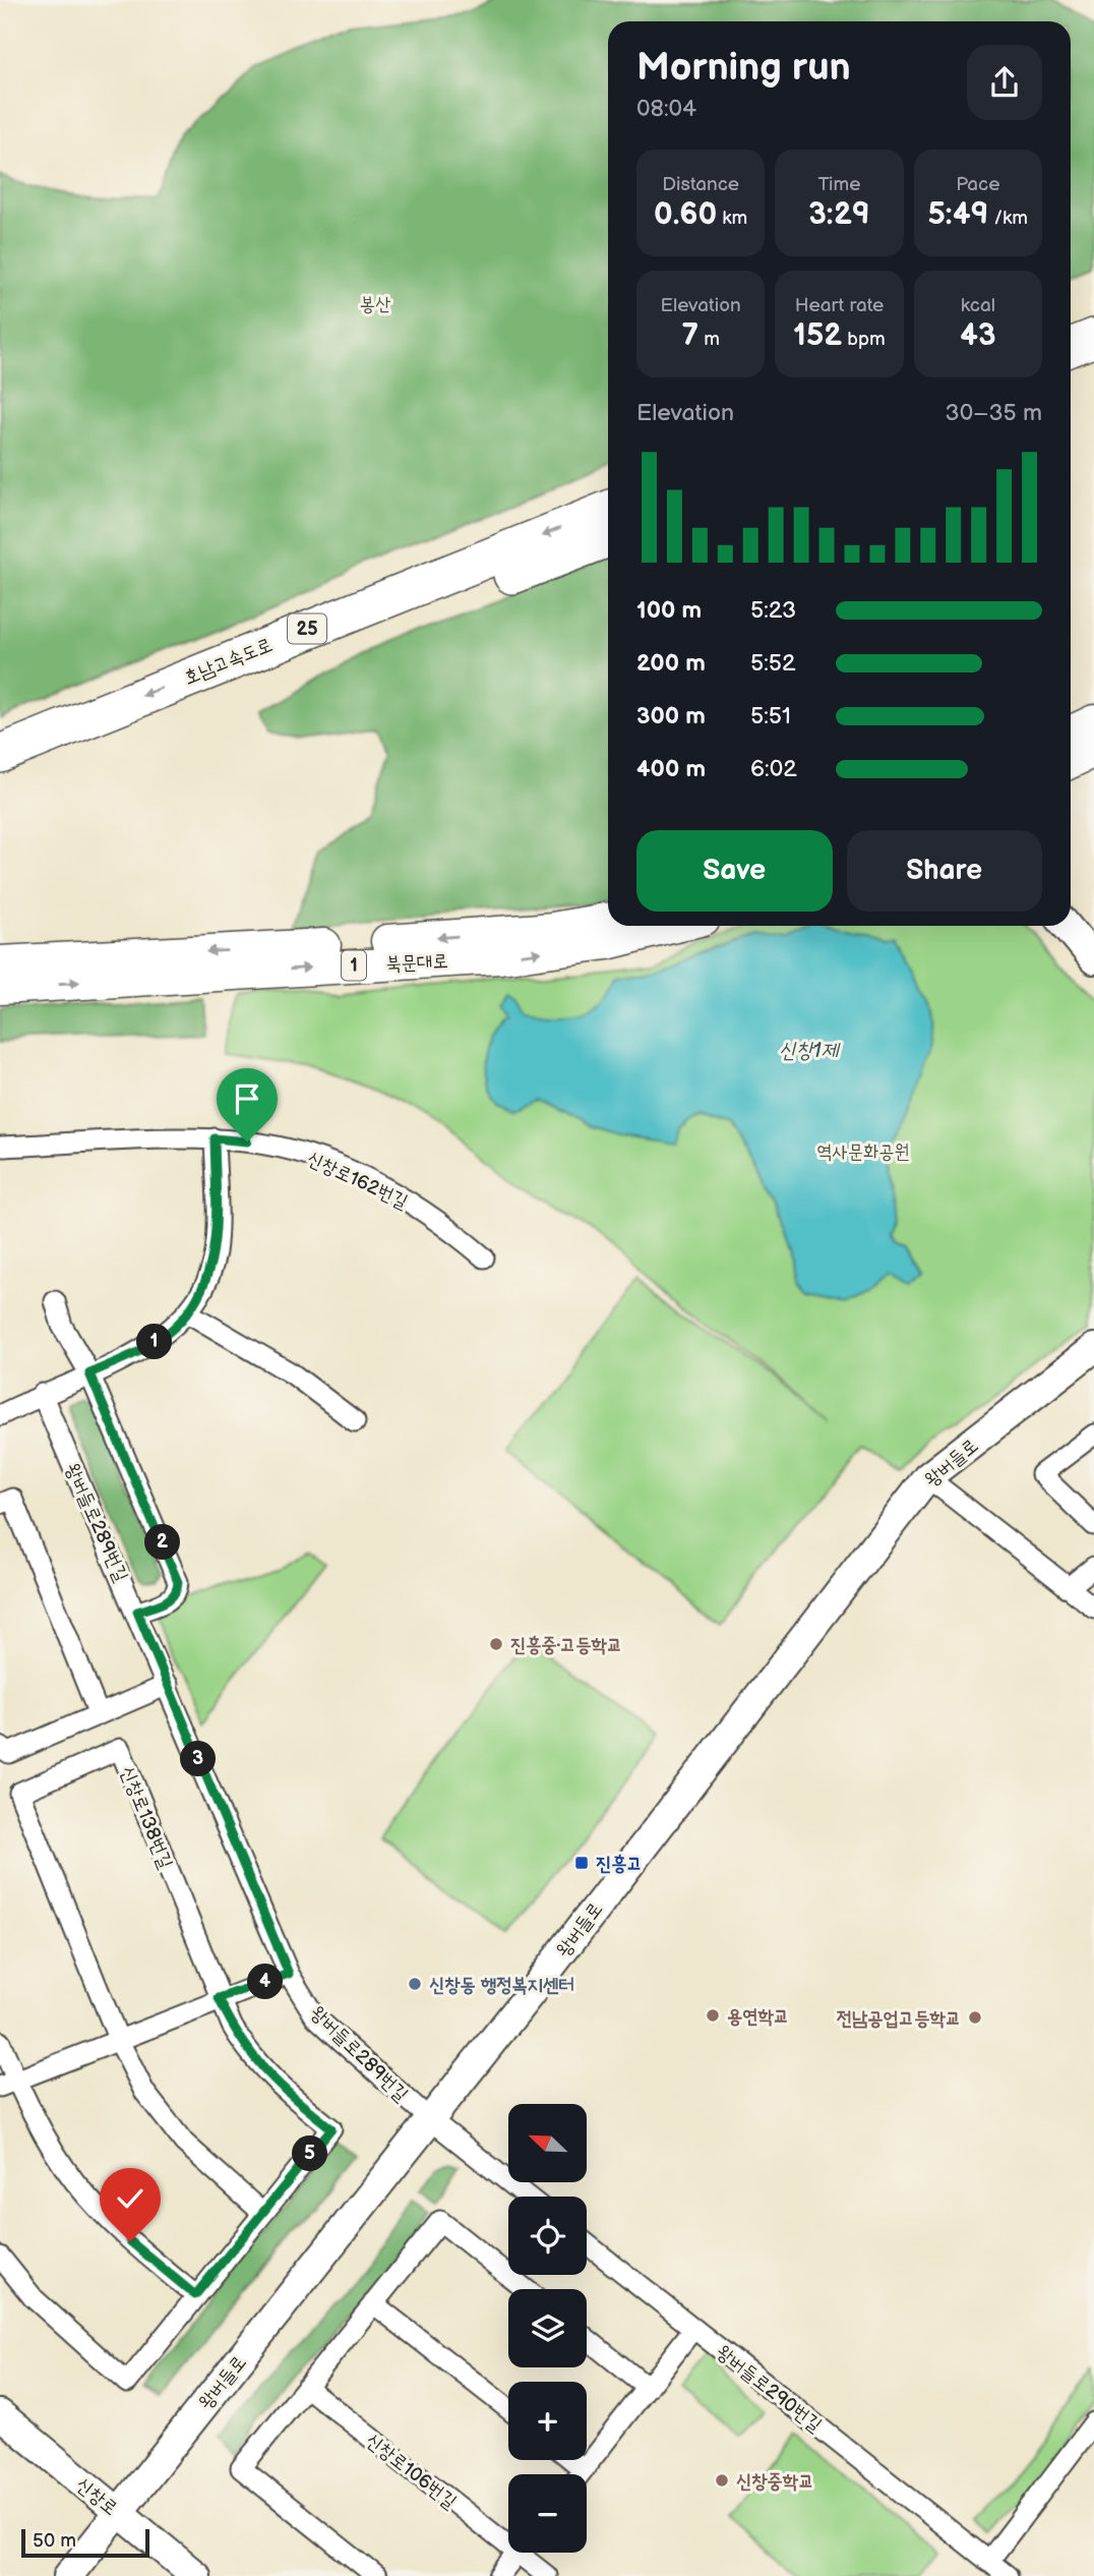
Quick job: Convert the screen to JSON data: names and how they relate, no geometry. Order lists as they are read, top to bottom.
{
  "streets": {
    "highway": ["25", "호남고속도로"],
    "main road": [
      "북문대로",
      "1",
      "왕버들로",
      "신창로"
    ],
    "street": [
      "신창로162번길",
      "왕버들로289번길",
      "신창로138번길",
      "왕버들로290번길",
      "신창로106번길"
    ]
  },
  "crossings": [
    ["왕버들로", "왕버들로289번길"],
    ["왕버들로", "신창로"]
  ],
  "water": ["신창1제"],
  "parks": ["봉산", "역사문화공원"],
  "places": {
    "other": [
      "진흥중·고등학교",
      "신창동 행정복지센터",
      "용연학교",
      "전남공업고등학교",
      "신창중학교"
    ],
    "transit": ["진흥고"]
  },
  "scale_bar": "50 m",
  "north": "top left",
  "page": {
    "heading": ["Morning run", "08:04"],
    "stats": [
      ["Distance", "0.60 km"],
      ["Time", "3:29"],
      ["Pace", "5:49 /km"],
      ["Elevation", "7 m"],
      ["Heart rate", "152 bpm"],
      ["kcal", "43"]
    ],
    "chart": ["Elevation", "30–35 m"],
    "list": [
      {
        "name": "100 m",
        "note": "5:23"
      },
      {
        "name": "200 m",
        "note": "5:52"
      },
      {
        "name": "300 m",
        "note": "5:51"
      },
      {
        "name": "400 m",
        "note": "6:02"
      }
    ],
    "buttons": ["Save", "Share"],
    "pins": [
      "1",
      "2",
      "3",
      "4",
      "5"
    ],
    "map_buttons": ["+", "−"],
    "scale": "50 m"
  }
}
